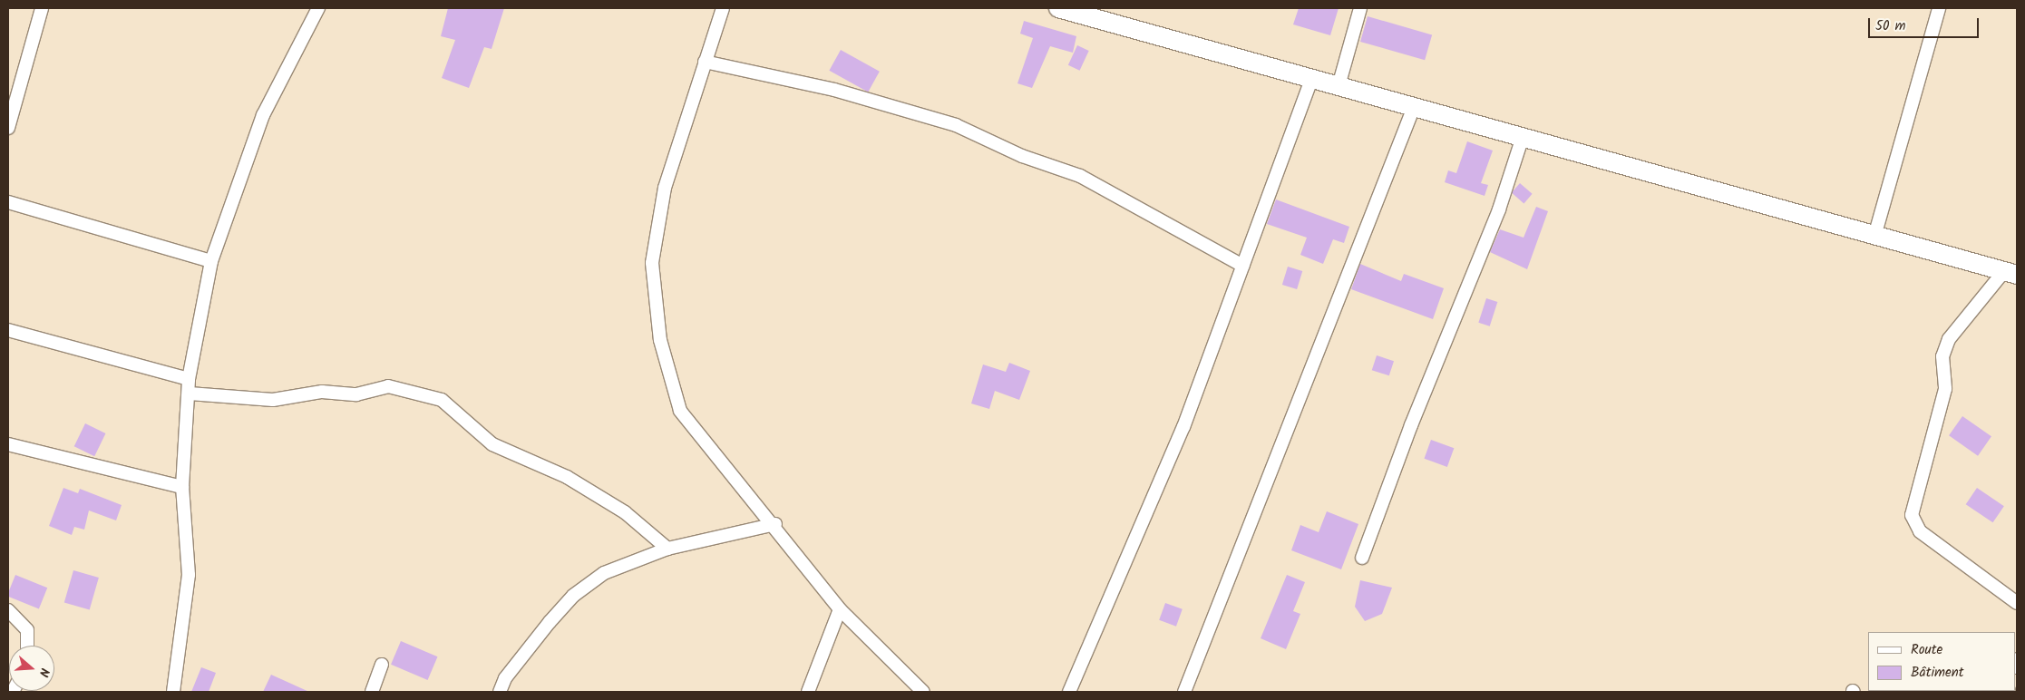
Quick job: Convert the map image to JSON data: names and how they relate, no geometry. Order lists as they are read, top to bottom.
{
  "legend": ["Route", "Bâtiment"],
  "scale_bar": "50 m",
  "north": "right"
}
